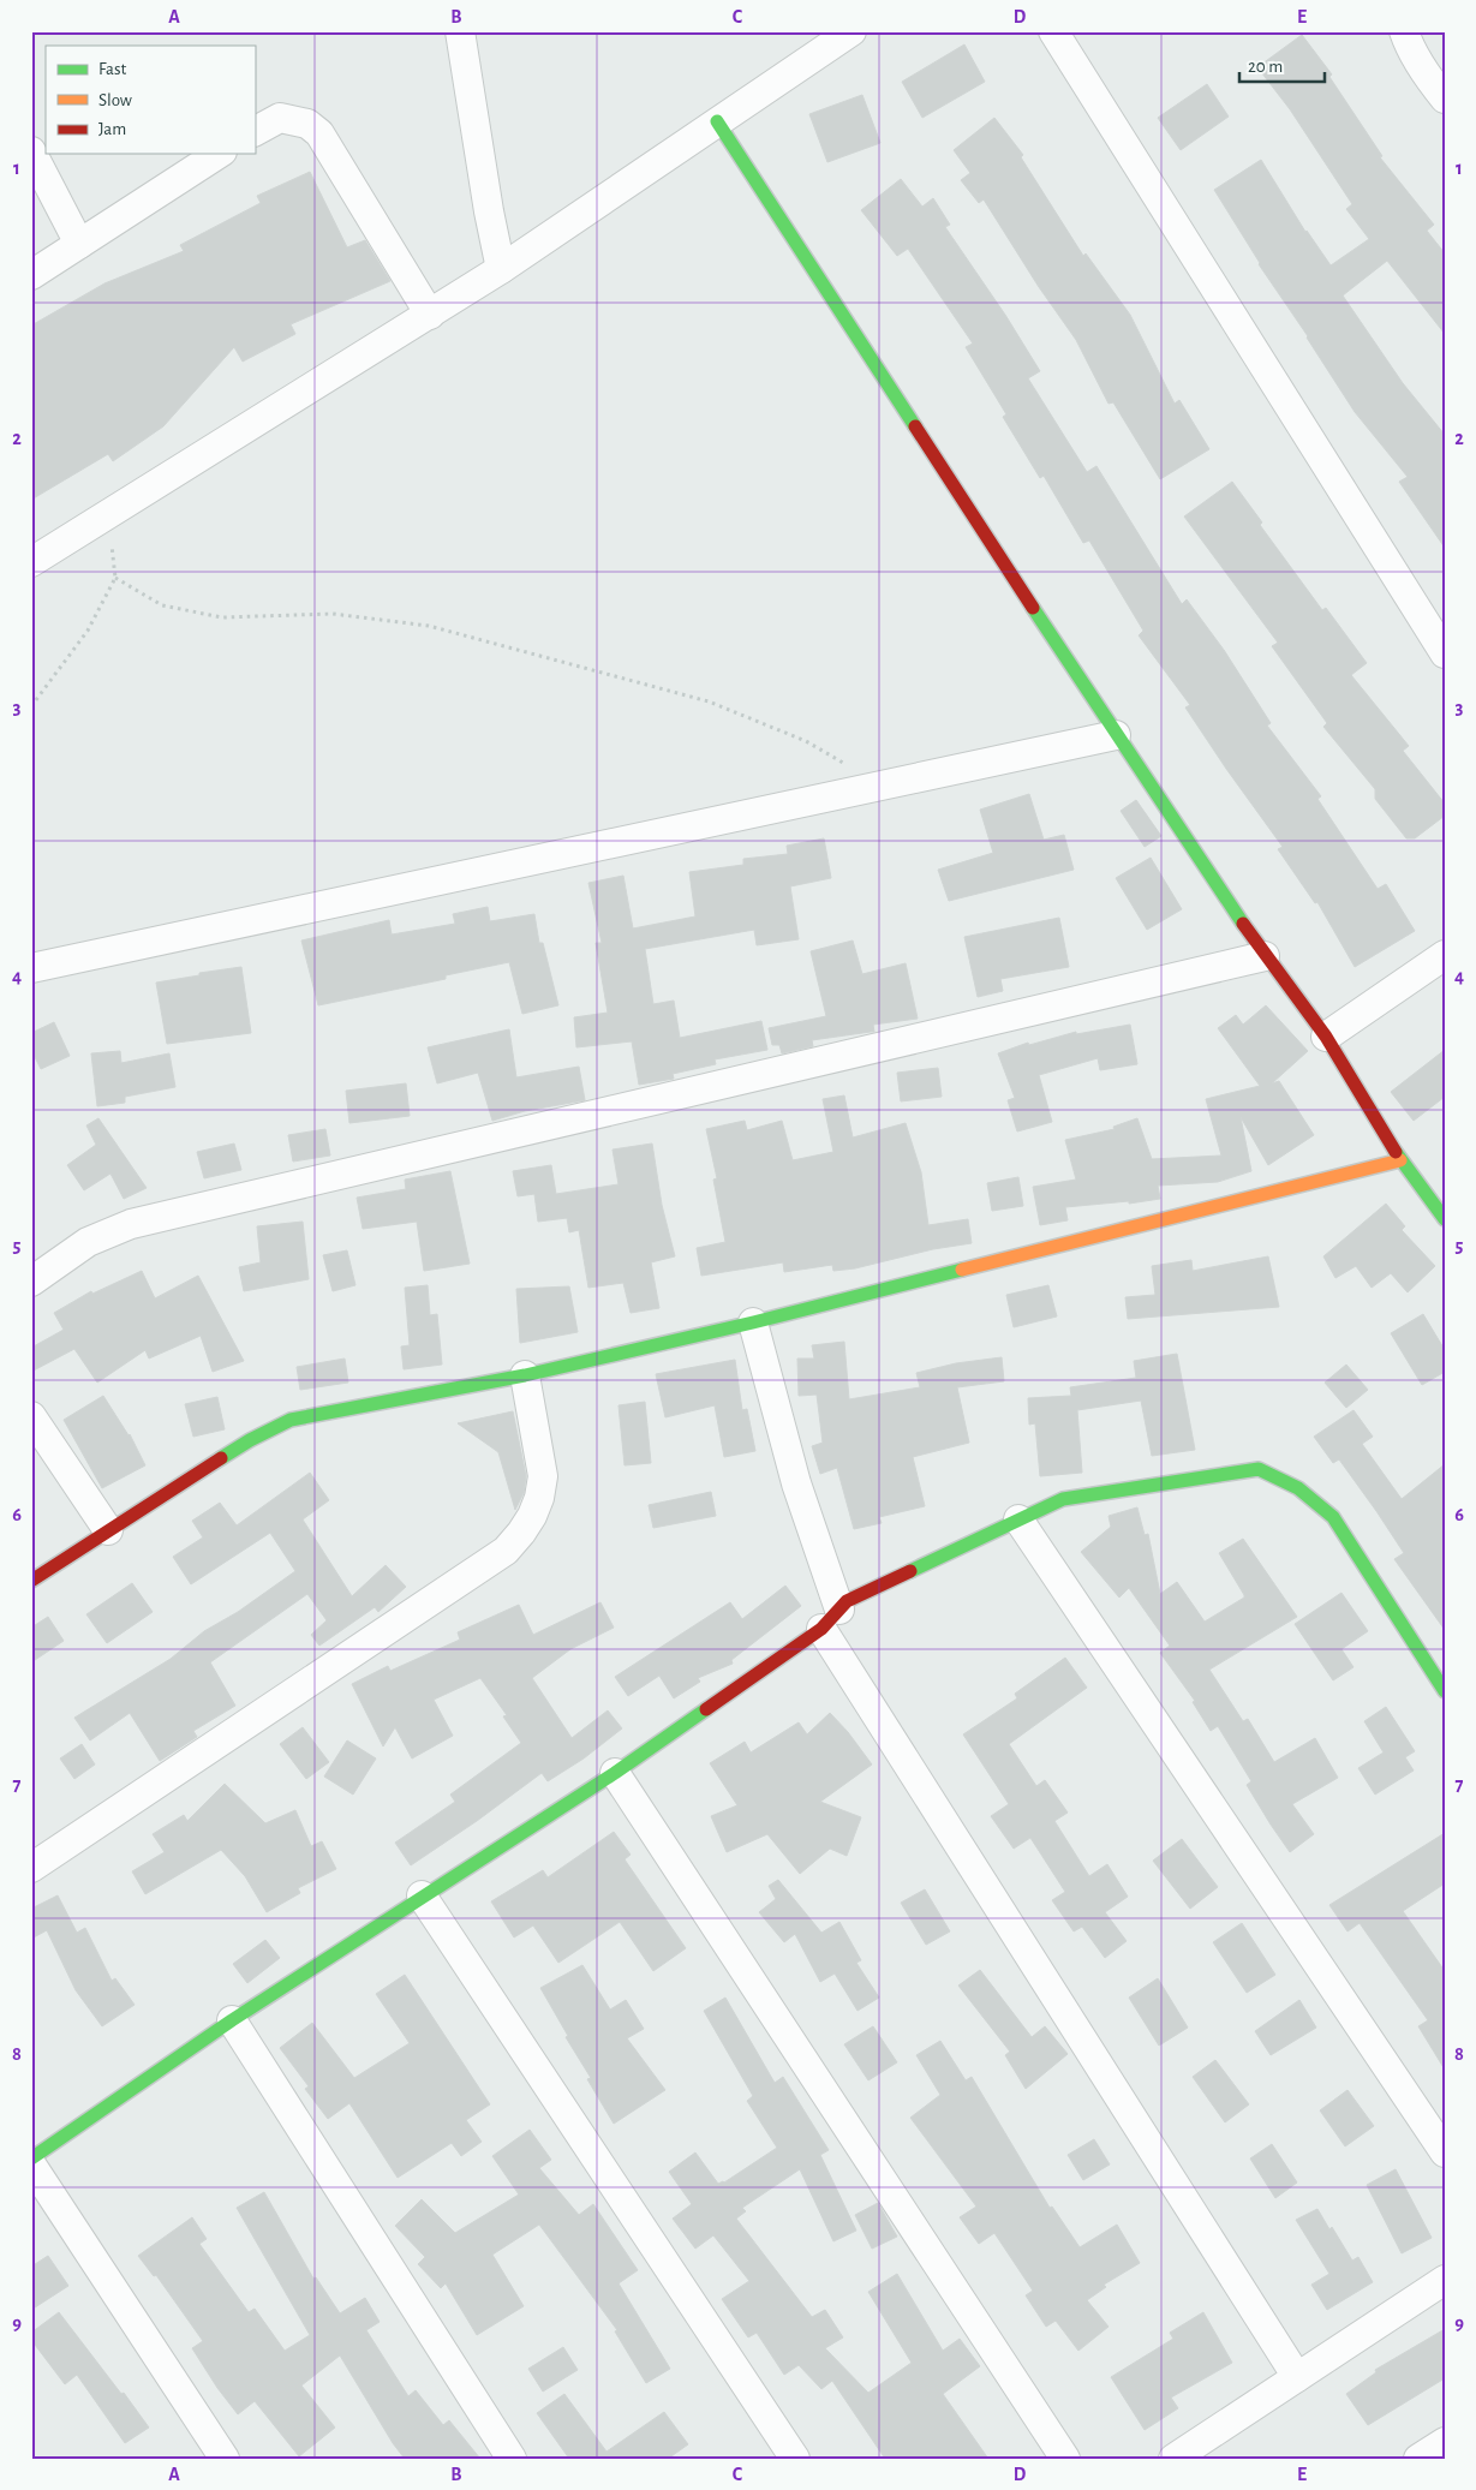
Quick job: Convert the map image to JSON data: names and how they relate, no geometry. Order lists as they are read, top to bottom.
{
  "legend": ["Fast", "Slow", "Jam"],
  "scale_bar": "20 m",
  "grid": {
    "columns": [
      "A",
      "B",
      "C",
      "D",
      "E"
    ],
    "rows": [
      "1",
      "2",
      "3",
      "4",
      "5",
      "6",
      "7",
      "8",
      "9"
    ]
  }
}
